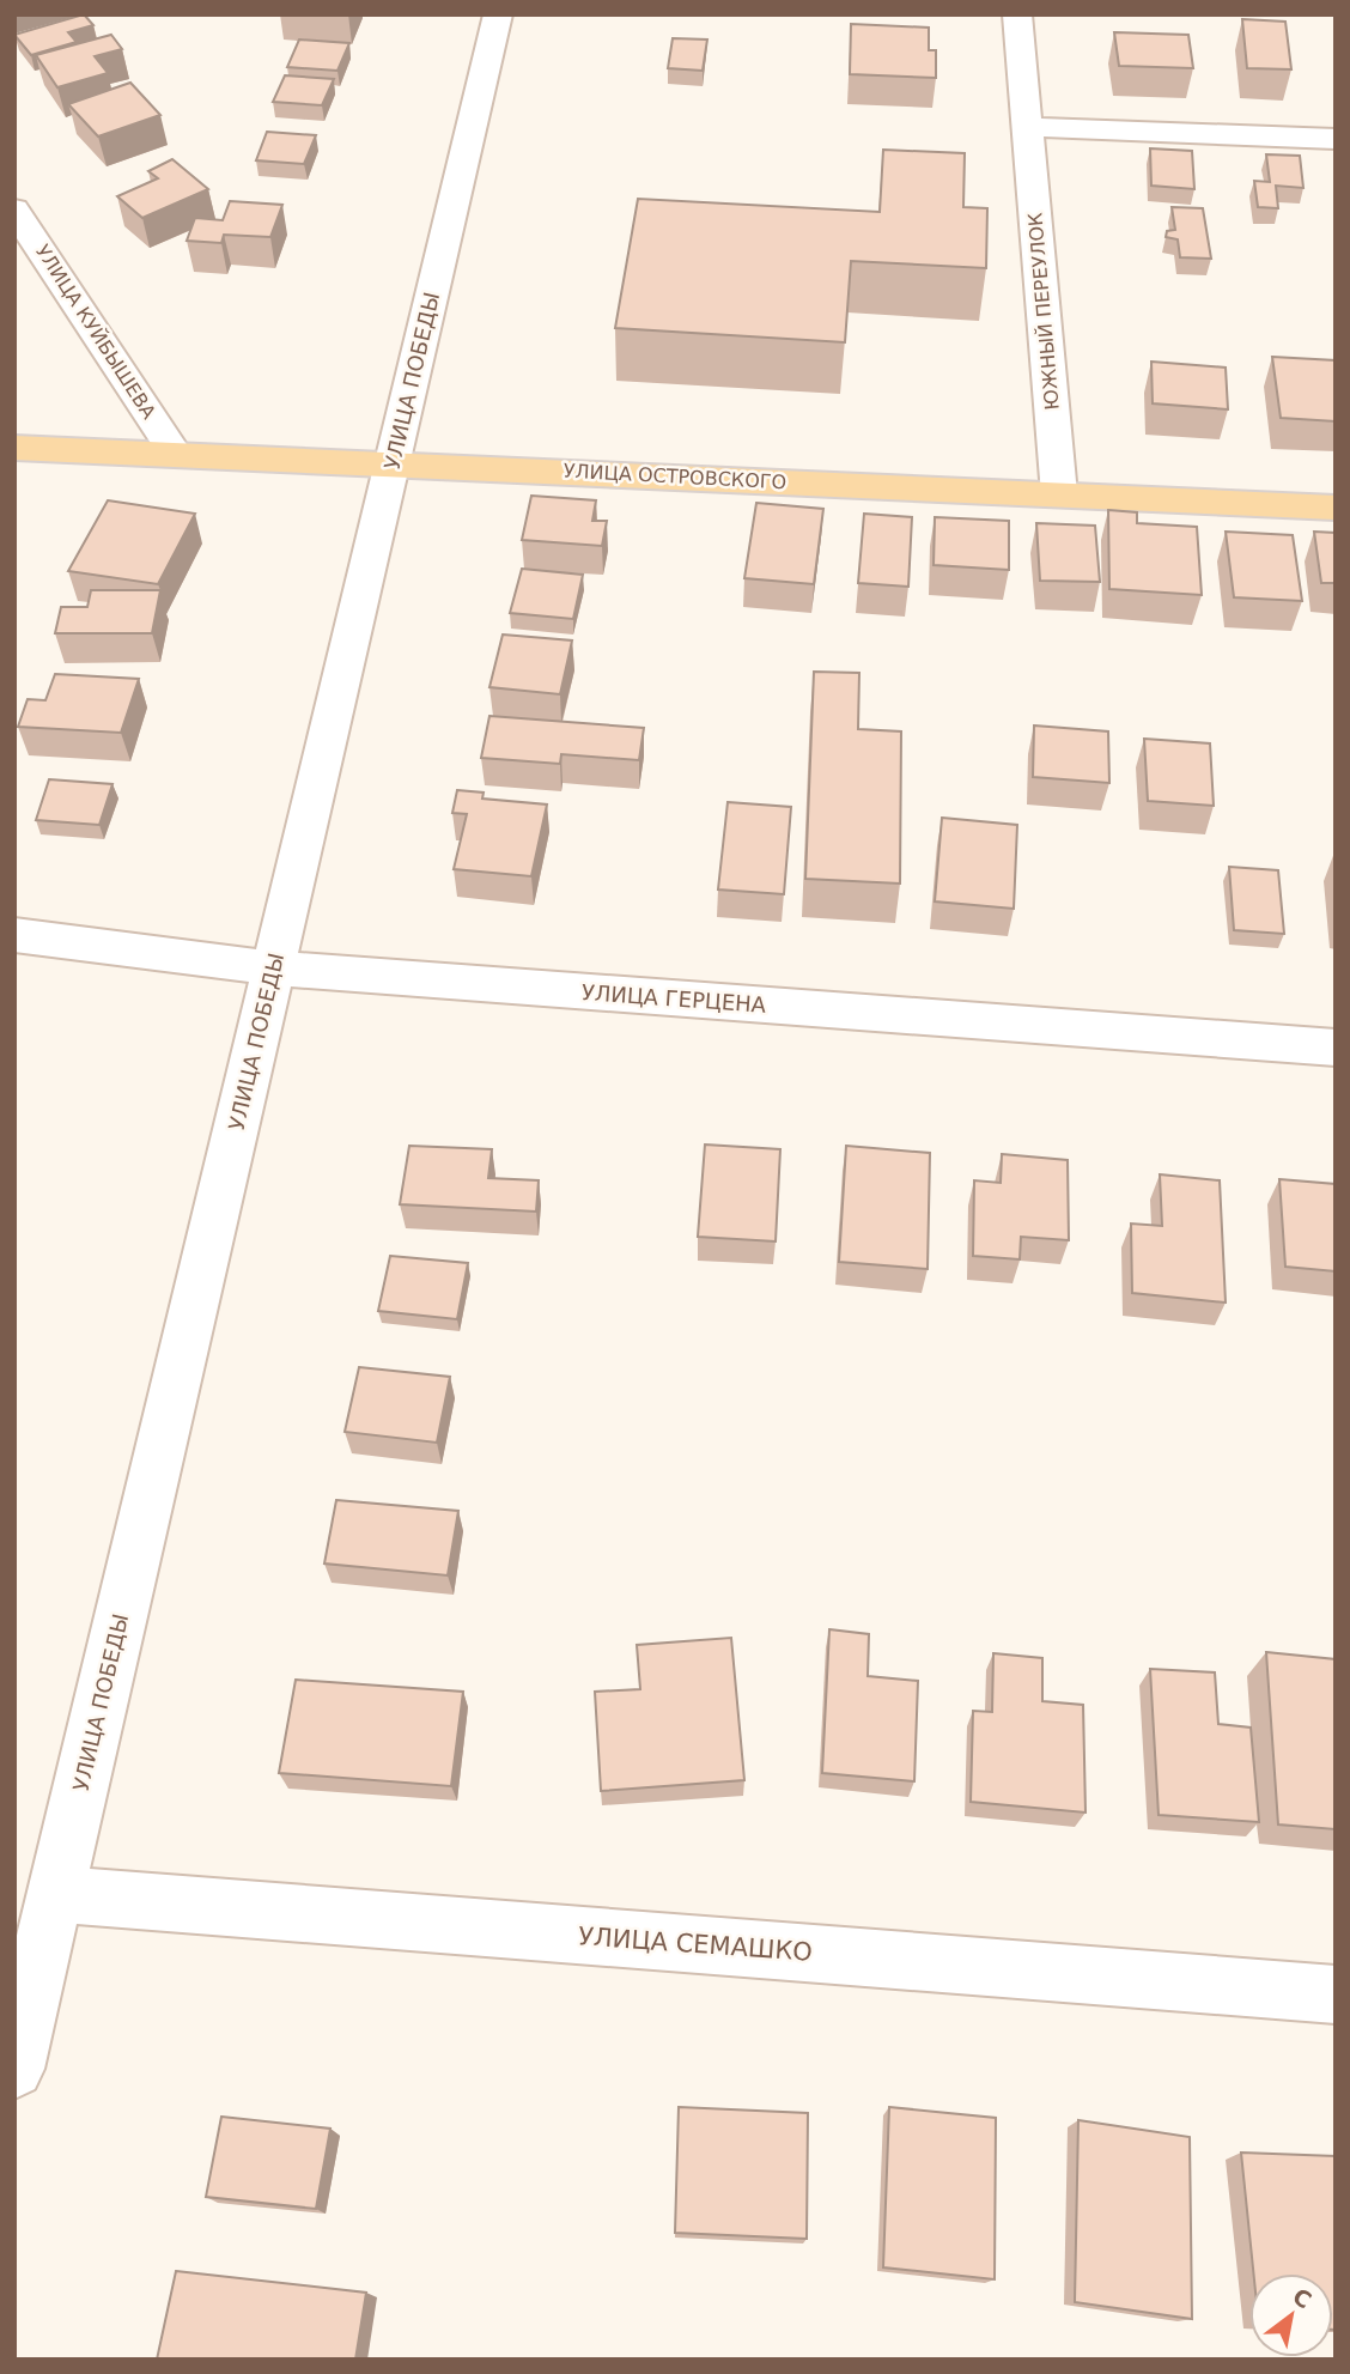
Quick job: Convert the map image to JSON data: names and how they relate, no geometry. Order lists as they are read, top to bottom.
{
  "streets": {
    "main road": ["УЛИЦА ОСТРОВСКОГО"],
    "street": [
      "ЮЖНЫЙ ПЕРЕУЛОК",
      "УЛИЦА КУЙБЫШЕВА",
      "УЛИЦА ПОБЕДЫ",
      "УЛИЦА ГЕРЦЕНА",
      "УЛИЦА СЕМАШКО"
    ]
  },
  "crossings": [
    ["ЮЖНЫЙ ПЕРЕУЛОК", "УЛИЦА ОСТРОВСКОГО"],
    ["УЛИЦА КУЙБЫШЕВА", "УЛИЦА ОСТРОВСКОГО"],
    ["УЛИЦА ПОБЕДЫ", "УЛИЦА ОСТРОВСКОГО"],
    ["УЛИЦА ПОБЕДЫ", "УЛИЦА ГЕРЦЕНА"],
    ["УЛИЦА ПОБЕДЫ", "УЛИЦА СЕМАШКО"]
  ],
  "north": "top right"
}
